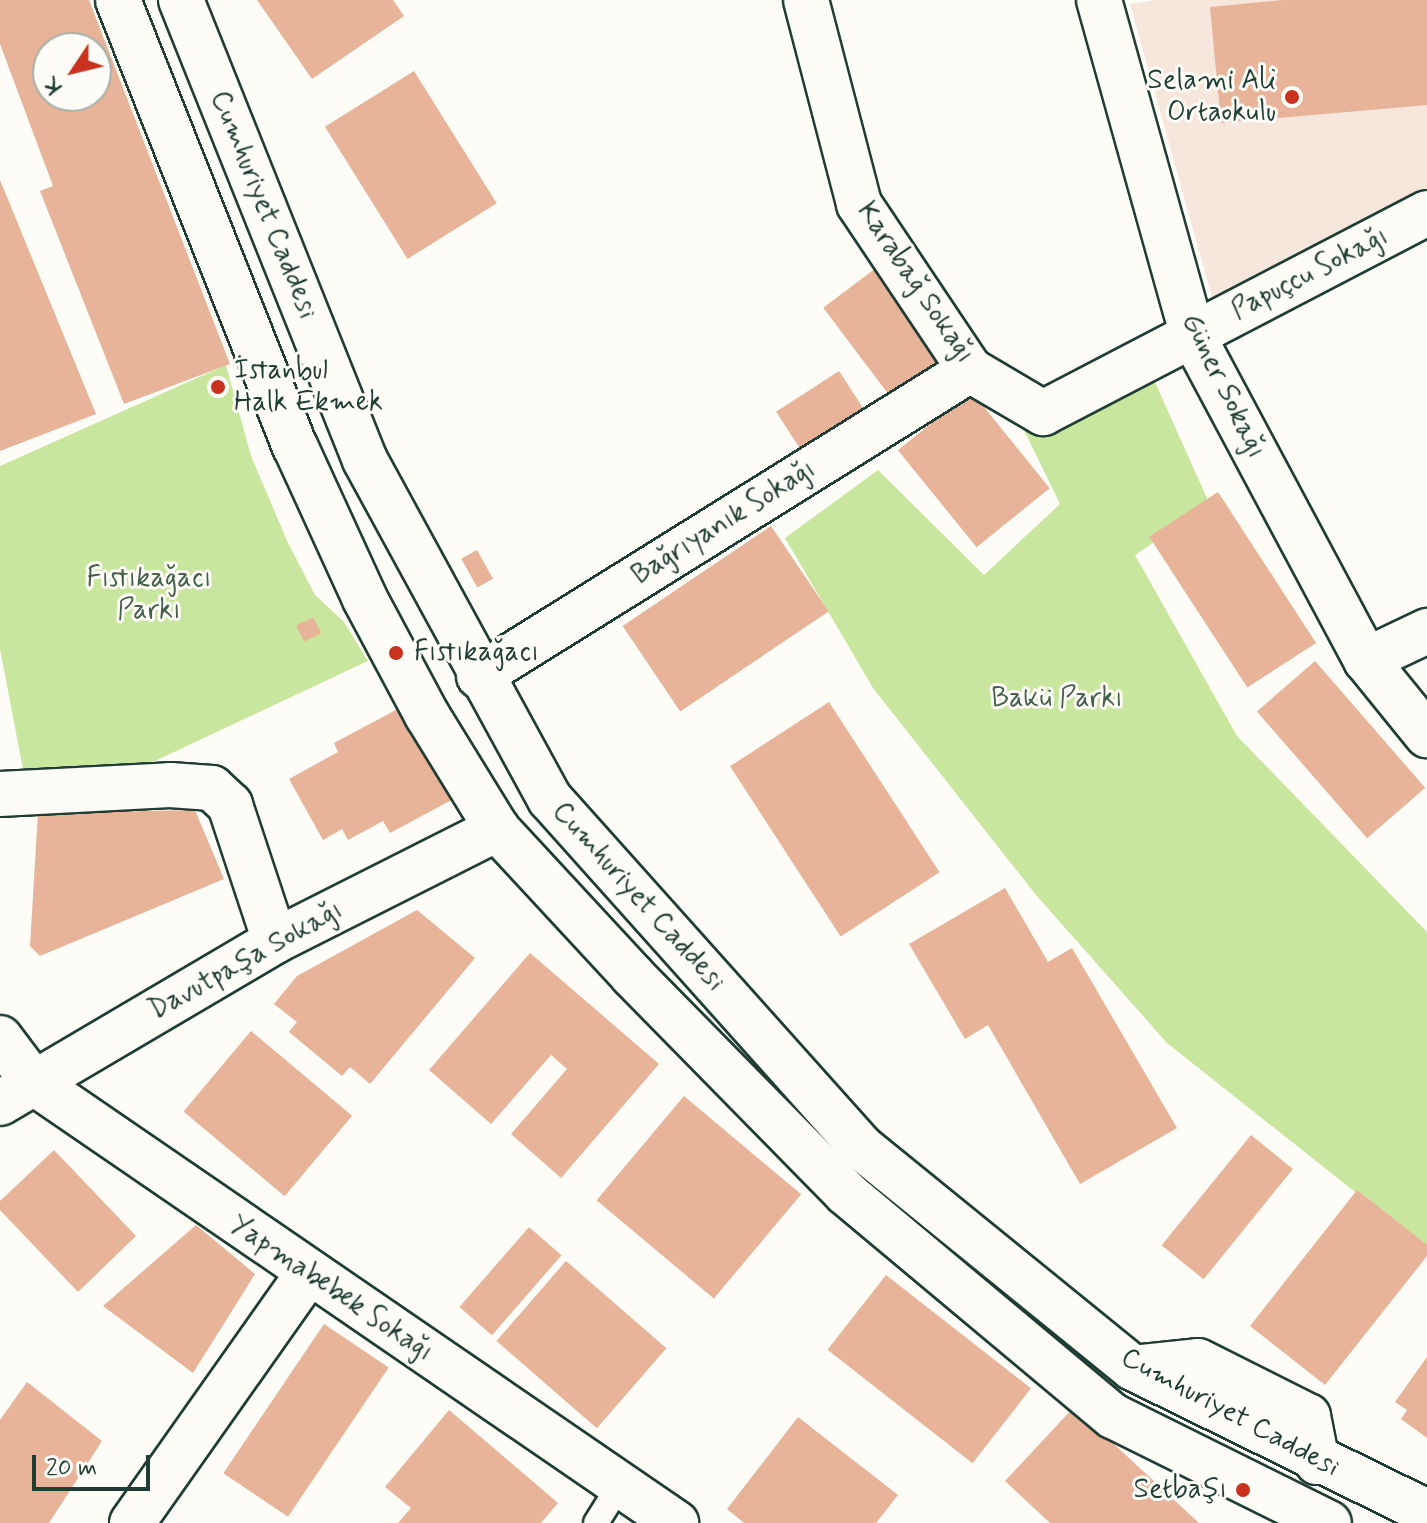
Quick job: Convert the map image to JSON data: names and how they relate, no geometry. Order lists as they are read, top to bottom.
{
  "streets": {
    "street": [
      "Cumhuriyet Caddesi",
      "Papuçcu Sokağı",
      "Karabağ Sokağı",
      "Güner Sokağı",
      "Bağrıyanık Sokağı",
      "Davutpaşa Sokağı",
      "Yapmabebek Sokağı"
    ]
  },
  "crossings": [
    ["Cumhuriyet Caddesi", "Bağrıyanık Sokağı"],
    ["Cumhuriyet Caddesi", "Davutpaşa Sokağı"],
    ["Papuçcu Sokağı", "Karabağ Sokağı"],
    ["Papuçcu Sokağı", "Güner Sokağı"],
    ["Karabağ Sokağı", "Güner Sokağı"],
    ["Karabağ Sokağı", "Bağrıyanık Sokağı"],
    ["Davutpaşa Sokağı", "Yapmabebek Sokağı"]
  ],
  "parks": ["Fıstıkağacı Parkı", "Bakü Parkı"],
  "places": [
    "Selami Ali Ortaokulu",
    "İstanbul Halk Ekmek",
    "Fıstıkağacı",
    "Setbaşı"
  ],
  "scale_bar": "20 m",
  "north": "bottom left"
}
